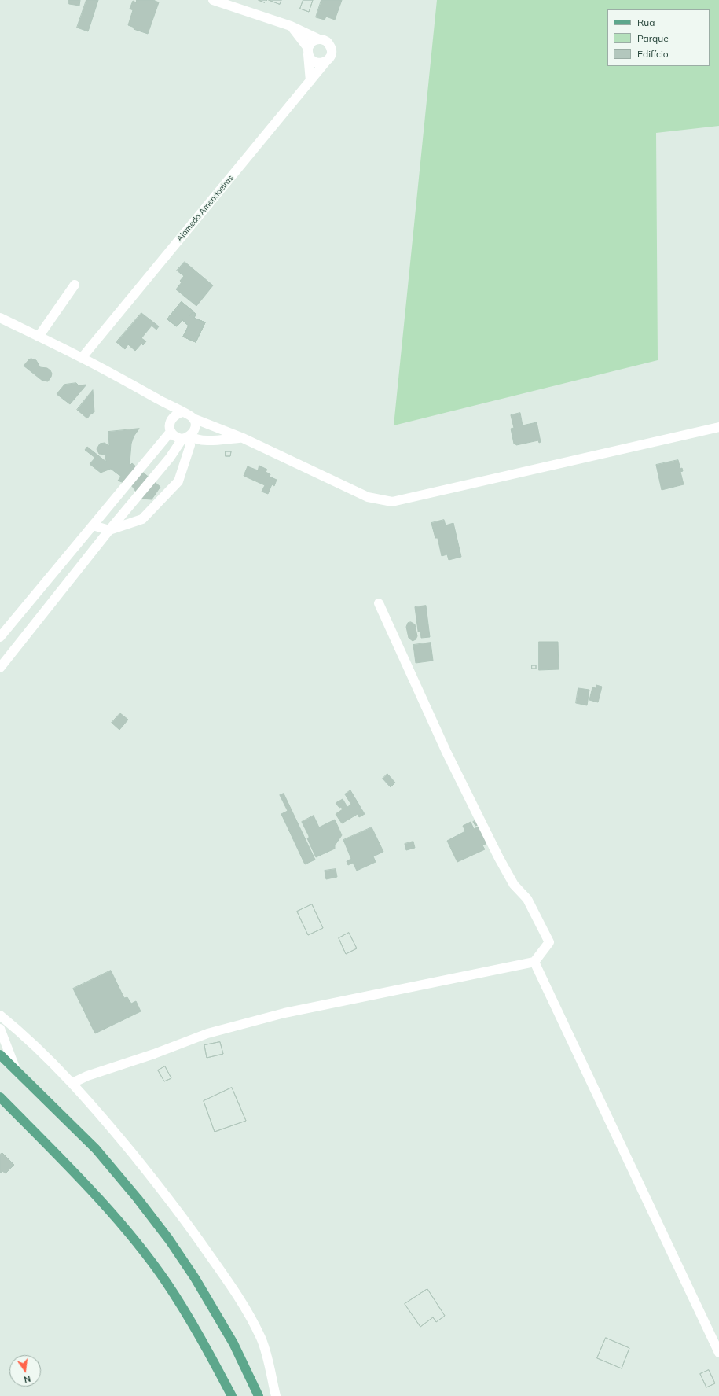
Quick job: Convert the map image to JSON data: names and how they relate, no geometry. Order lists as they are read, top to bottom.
{
  "streets": {
    "street": ["Alameda Amendoeiras"]
  },
  "legend": ["Rua", "Parque", "Edifício"],
  "north": "bottom"
}
